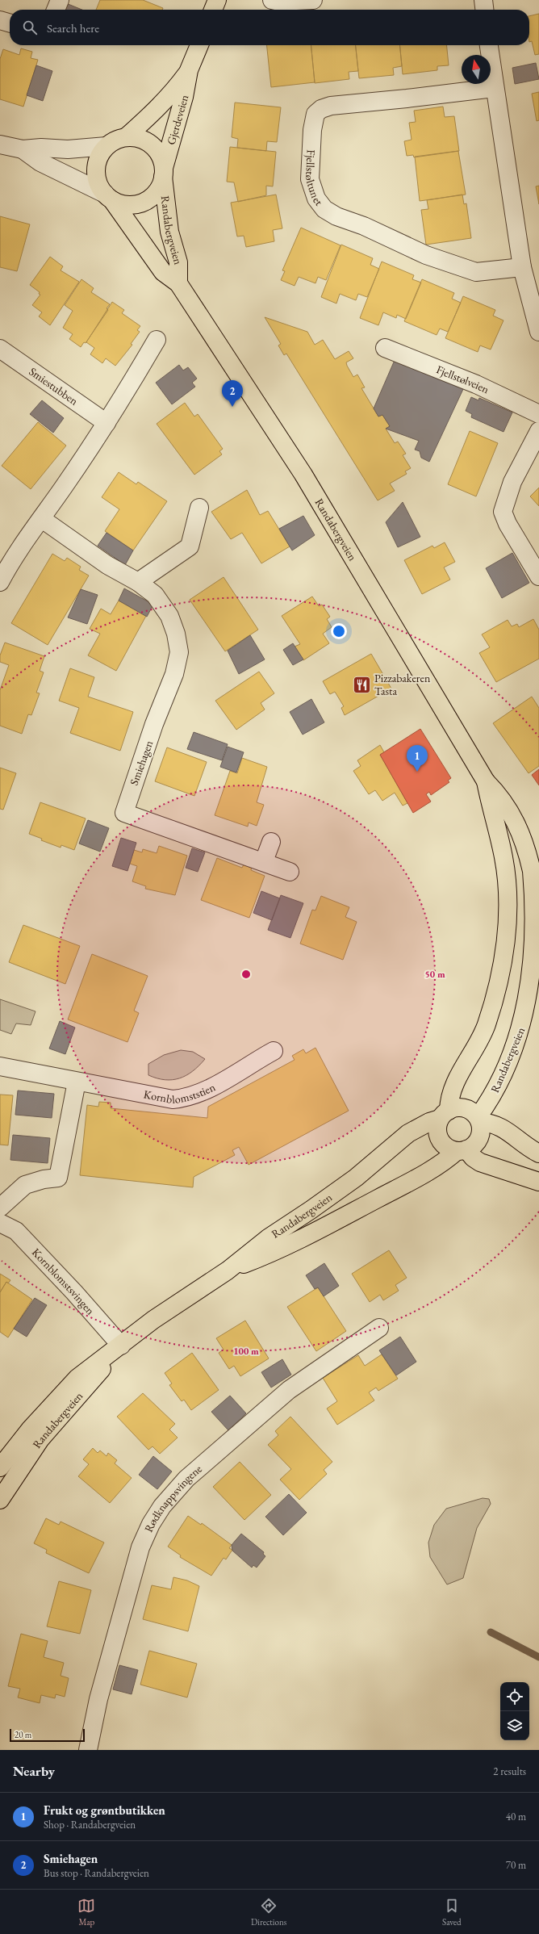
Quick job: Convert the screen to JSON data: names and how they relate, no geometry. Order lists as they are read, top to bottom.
{
  "streets": {
    "main road": ["Gjerdeveien", "Randabergveien"],
    "street": [
      "Fjellstøltunet",
      "Fjellstølveien",
      "Smiestubben",
      "Smiehagen",
      "Kornblomststien",
      "Kornblomstsvingen",
      "Rødknappsvingene"
    ]
  },
  "crossings": [
    ["Gjerdeveien", "Randabergveien"],
    ["Randabergveien", "Kornblomstsvingen"]
  ],
  "places": {
    "restaurant": ["Pizzabakeren Tasta"]
  },
  "scale_bar": "20 m",
  "north": "top",
  "page": {
    "search": "Search here",
    "pins": ["2", "1"],
    "scale": "20 m",
    "heading": ["Nearby", "2 results"],
    "list": [
      {
        "mark": "1",
        "name": "Frukt og grøntbutikken",
        "note": "Shop · Randabergveien",
        "value": "40 m"
      },
      {
        "mark": "2",
        "name": "Smiehagen",
        "note": "Bus stop · Randabergveien",
        "value": "70 m"
      }
    ],
    "nav": ["Map", "Directions", "Saved"]
  },
  "rings": ["50 m", "100 m"]
}
